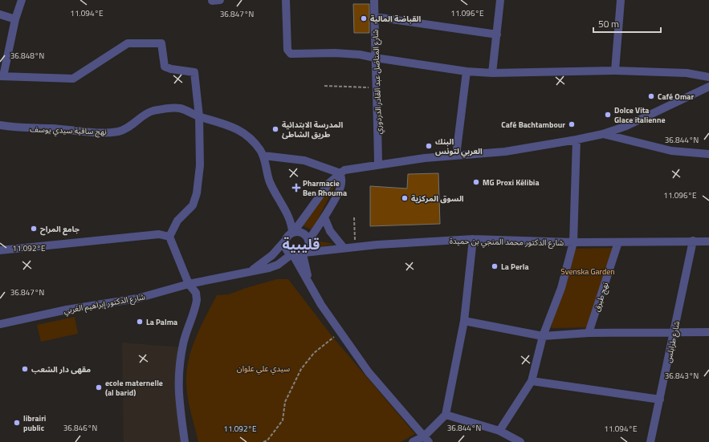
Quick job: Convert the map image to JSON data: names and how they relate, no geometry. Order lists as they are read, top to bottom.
{
  "streets": {
    "street": [
      "شارع المناضل عبد القادر الدردوري",
      "نهج ساقية سيدي يوسف",
      "شارع الدكتور محمد المنجي بن حميدة",
      "نهج طبرق",
      "شارع الدكتور إبراهيم الغربي",
      "شارع طرابلس"
    ]
  },
  "crossings": [
    ["نهج ساقية سيدي يوسف", "شارع الدكتور محمد المنجي بن حميدة"],
    ["نهج ساقية سيدي يوسف", "شارع الدكتور إبراهيم الغربي"],
    ["شارع الدكتور محمد المنجي بن حميدة", "نهج طبرق"],
    ["شارع الدكتور محمد المنجي بن حميدة", "شارع الدكتور إبراهيم الغربي"],
    ["شارع الدكتور محمد المنجي بن حميدة", "شارع طرابلس"]
  ],
  "districts": ["قليبية"],
  "parks": ["Svenska Garden", "سيدي علي علوان"],
  "places": {
    "other": [
      "القباضة المالية",
      "Café Omar",
      "Dolce Vita Glace italienne",
      "Café Bachtambour",
      "المدرسة الابتدائية طريق الشاطئ",
      "البنك العربي لتونس",
      "MG Proxi Kélibia",
      "السوق المركزية",
      "جامع المراح",
      "La Perla",
      "La Palma",
      "مقهى دار الشعب",
      "ecole maternelle (al barid)",
      "librairi public"
    ],
    "health": ["Pharmacie Ben Rhouma"]
  },
  "scale_bar": "50 m",
  "coordinates": [
    "11.094°E",
    "11.096°E",
    "36.847°N",
    "36.848°N",
    "36.844°N",
    "11.092°E",
    "36.843°N",
    "36.846°N"
  ]
}
